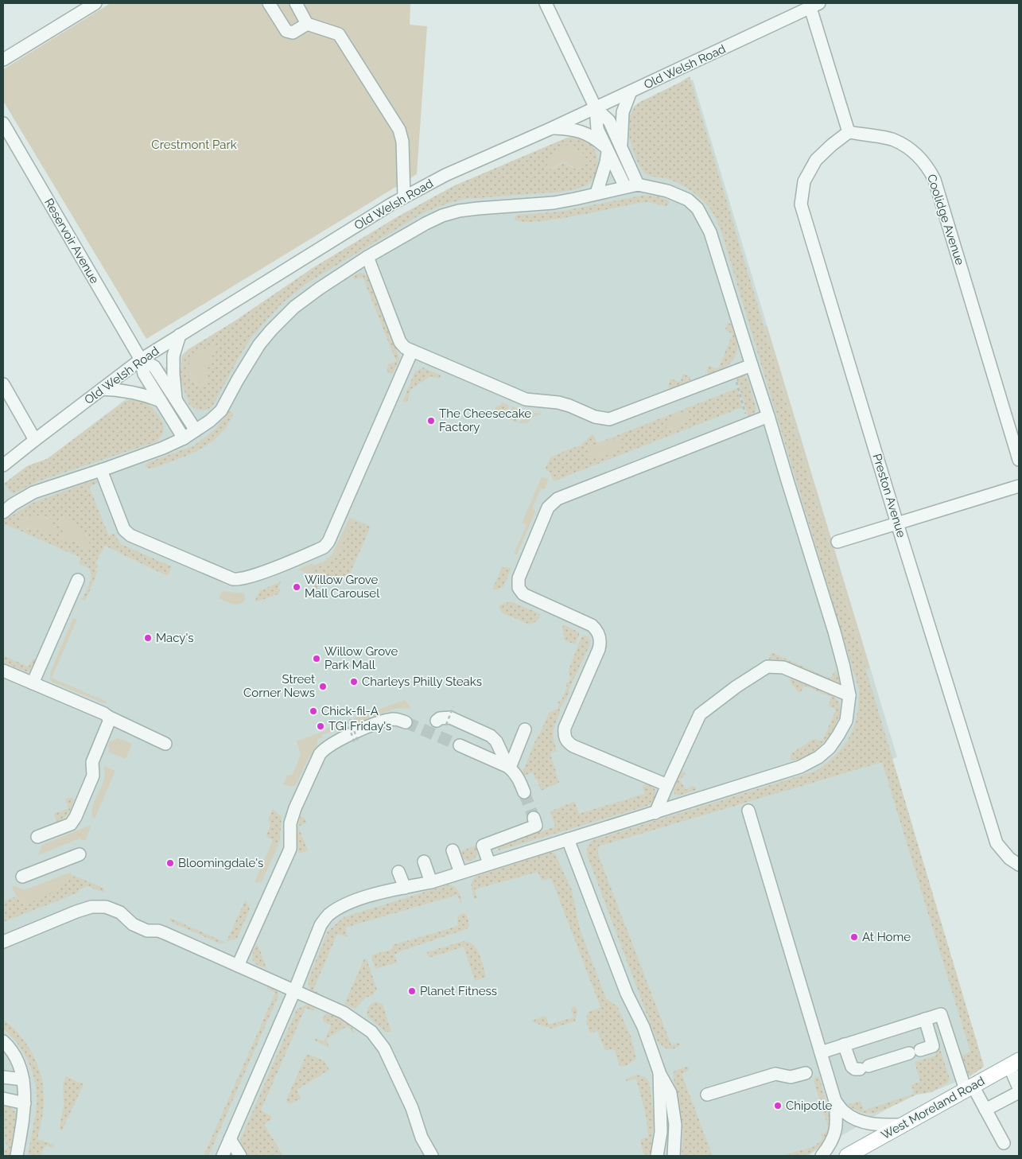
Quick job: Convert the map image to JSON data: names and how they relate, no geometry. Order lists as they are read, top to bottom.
{
  "streets": {
    "main road": ["West Moreland Road"],
    "street": [
      "Old Welsh Road",
      "Coolidge Avenue",
      "Reservoir Avenue",
      "Preston Avenue"
    ]
  },
  "crossings": [
    ["Old Welsh Road", "Reservoir Avenue"],
    ["Coolidge Avenue", "Preston Avenue"]
  ],
  "parks": ["Crestmont Park"],
  "places": [
    "The Cheesecake Factory",
    "Willow Grove Mall Carousel",
    "Macy's",
    "Willow Grove Park Mall",
    "Charleys Philly Steaks",
    "Street Corner News",
    "Chick-fil-A",
    "TGI Friday's",
    "Bloomingdale's",
    "At Home",
    "Planet Fitness",
    "Chipotle"
  ]
}
